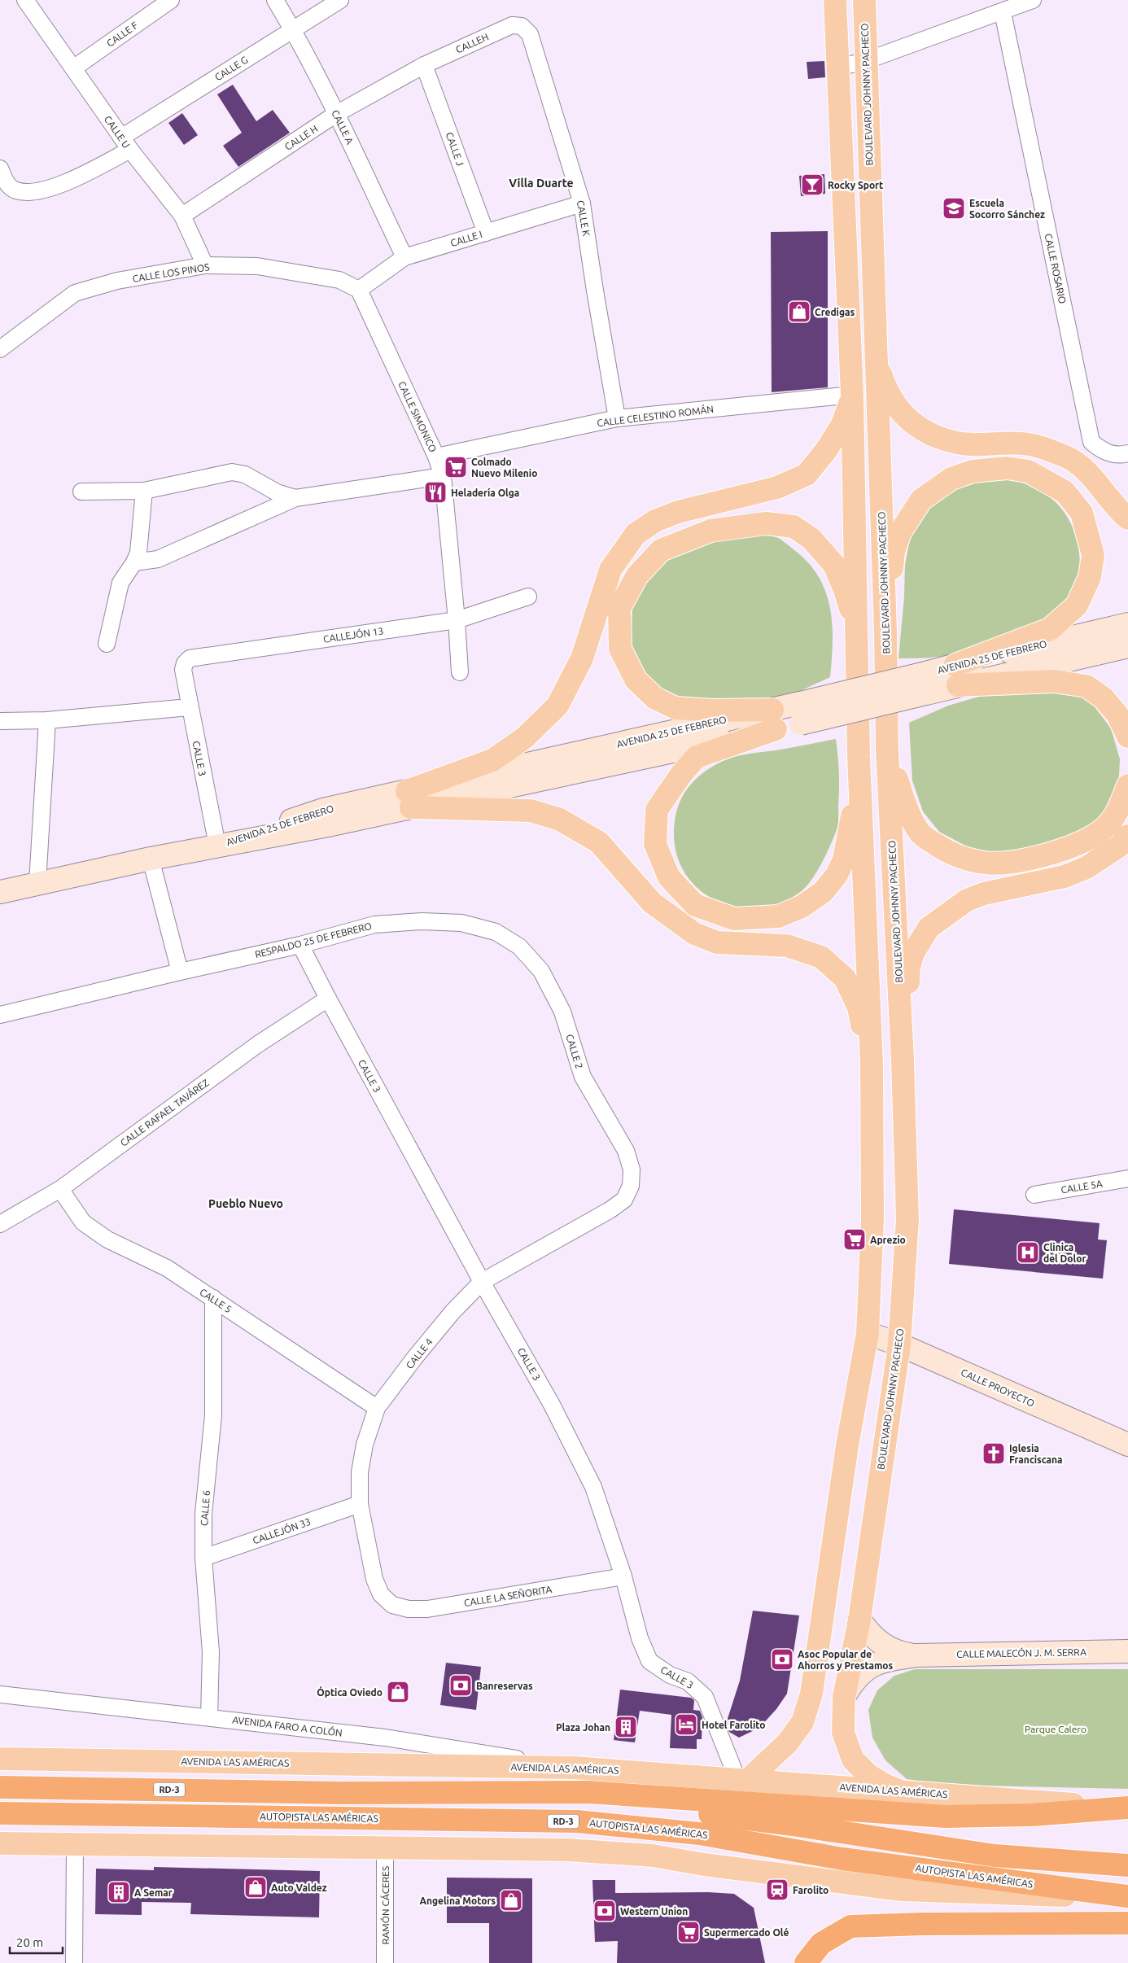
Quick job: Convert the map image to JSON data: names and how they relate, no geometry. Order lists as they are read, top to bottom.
{
  "streets": {
    "highway": ["RD-3", "AUTOPISTA LAS AMÉRICAS"],
    "main road": [
      "BOULEVARD JOHNNY PACHECO",
      "AVENIDA 25 DE FEBRERO",
      "CALLE PROYECTO",
      "CALLE MALECÓN J. M. SERRA",
      "AVENIDA LAS AMÉRICAS"
    ],
    "street": [
      "CALLE F",
      "CALLEH",
      "CALLE G",
      "CALLE A",
      "CALLE U",
      "CALLE H",
      "CALLE J",
      "CALLE K",
      "CALLE I",
      "CALLE ROSARIO",
      "CALLE LOS PINOS",
      "CALLE CELESTINO ROMÁN",
      "CALLE SIMONICO",
      "CALLEJÓN 13",
      "CALLE 3",
      "RESPALDO 25 DE FEBRERO",
      "CALLE 2",
      "CALLE RAFAEL TAVÁREZ",
      "CALLE 5A",
      "CALLE 5",
      "CALLE 4",
      "CALLE 6",
      "CALLEJÓN 33",
      "CALLE LA SEÑORITA",
      "AVENIDA FARO A COLÓN",
      "RAMÓN CÁCERES"
    ]
  },
  "crossings": [
    ["CALLE F", "CALLE U"],
    ["CALLEH", "CALLE H"],
    ["CALLEH", "CALLE J"],
    ["CALLEH", "CALLE K"],
    ["CALLE G", "CALLE A"],
    ["CALLE G", "CALLE U"],
    ["BOULEVARD JOHNNY PACHECO", "CALLE PROYECTO"],
    ["BOULEVARD JOHNNY PACHECO", "CALLE MALECÓN J. M. SERRA"],
    ["BOULEVARD JOHNNY PACHECO", "AVENIDA LAS AMÉRICAS"],
    ["CALLE A", "CALLE H"],
    ["CALLE A", "CALLE I"],
    ["CALLE U", "CALLE H"],
    ["CALLE U", "CALLE LOS PINOS"],
    ["CALLE H", "CALLE J"],
    ["CALLE J", "CALLE I"],
    ["CALLE K", "CALLE I"],
    ["CALLE K", "CALLE CELESTINO ROMÁN"],
    ["CALLE I", "CALLE LOS PINOS"],
    ["CALLE I", "CALLE SIMONICO"],
    ["CALLE LOS PINOS", "CALLE SIMONICO"],
    ["CALLE CELESTINO ROMÁN", "CALLE SIMONICO"],
    ["CALLE SIMONICO", "CALLEJÓN 13"],
    ["CALLEJÓN 13", "CALLE 3"],
    ["AVENIDA 25 DE FEBRERO", "CALLE 3"],
    ["CALLE 3", "RESPALDO 25 DE FEBRERO"],
    ["CALLE 3", "CALLE RAFAEL TAVÁREZ"],
    ["CALLE 3", "CALLE 4"],
    ["CALLE 3", "CALLE LA SEÑORITA"],
    ["CALLE 3", "AVENIDA LAS AMÉRICAS"],
    ["RESPALDO 25 DE FEBRERO", "CALLE 2"],
    ["CALLE 2", "CALLE 4"],
    ["CALLE RAFAEL TAVÁREZ", "CALLE 5"],
    ["CALLE 5", "CALLE 4"],
    ["CALLE 5", "CALLE 6"],
    ["CALLE 4", "CALLEJÓN 33"],
    ["CALLE 4", "CALLE LA SEÑORITA"],
    ["CALLE 6", "CALLEJÓN 33"],
    ["CALLE 6", "AVENIDA FARO A COLÓN"],
    ["AVENIDA FARO A COLÓN", "AVENIDA LAS AMÉRICAS"],
    ["AVENIDA LAS AMÉRICAS", "AUTOPISTA LAS AMÉRICAS"]
  ],
  "districts": ["Villa Duarte", "Pueblo Nuevo"],
  "parks": ["Parque Calero"],
  "places": {
    "bar": ["Rocky Sport"],
    "school or university": ["Escuela Socorro Sánchez"],
    "shop": [
      "Credigas",
      "Óptica Oviedo",
      "Auto Valdez",
      "Angelina Motors"
    ],
    "supermarket": ["Colmado Nuevo Milenio", "Aprezio", "Supermercado Olé"],
    "restaurant": ["Heladería Olga"],
    "hospital": ["Clinica del Dolor"],
    "church": ["Iglesia Franciscana"],
    "bank": ["Asoc Popular de Ahorros y Prestamos", "Banreservas", "Western Union"],
    "hotel": ["Hotel Farolito"],
    "building": ["Plaza Johan", "A Semar"],
    "station": ["Farolito"]
  },
  "scale_bar": "20 m"
}
